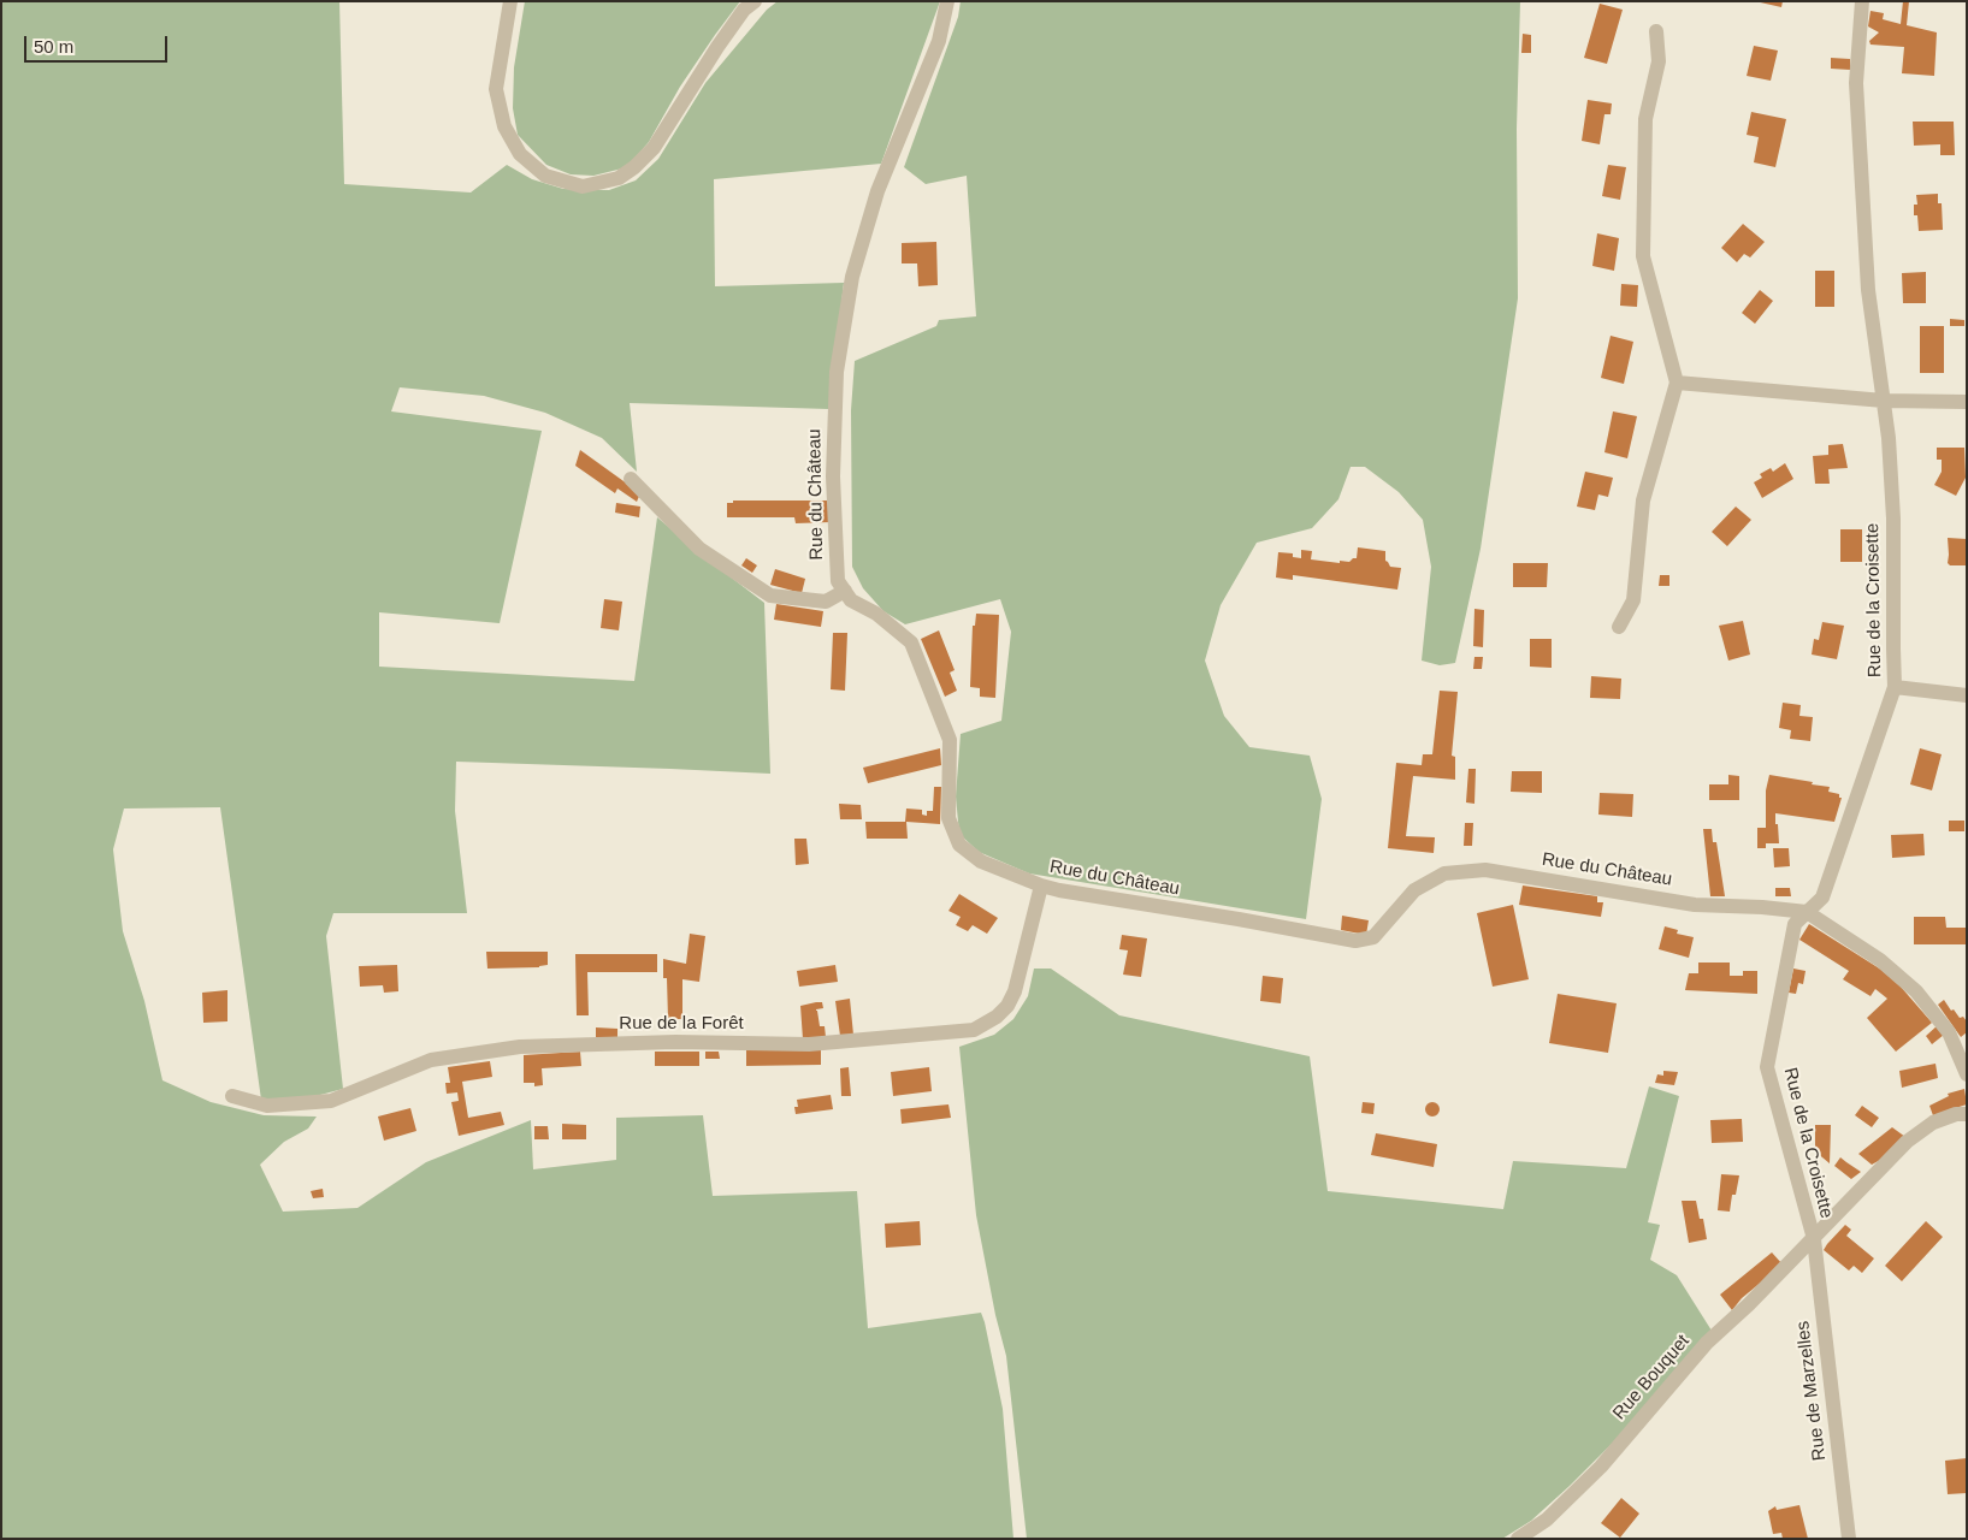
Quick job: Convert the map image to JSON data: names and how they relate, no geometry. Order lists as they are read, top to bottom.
{
  "streets": {
    "street": [
      "Rue du Château",
      "Rue de la Croisette",
      "Rue de la Forêt",
      "Rue Bouquet",
      "Rue de Marzelles"
    ]
  },
  "crossings": [
    ["Rue du Château", "Rue de la Croisette"],
    ["Rue du Château", "Rue de la Forêt"],
    ["Rue de la Croisette", "Rue Bouquet"],
    ["Rue de la Croisette", "Rue de Marzelles"],
    ["Rue Bouquet", "Rue de Marzelles"]
  ],
  "scale_bar": "50 m"
}
